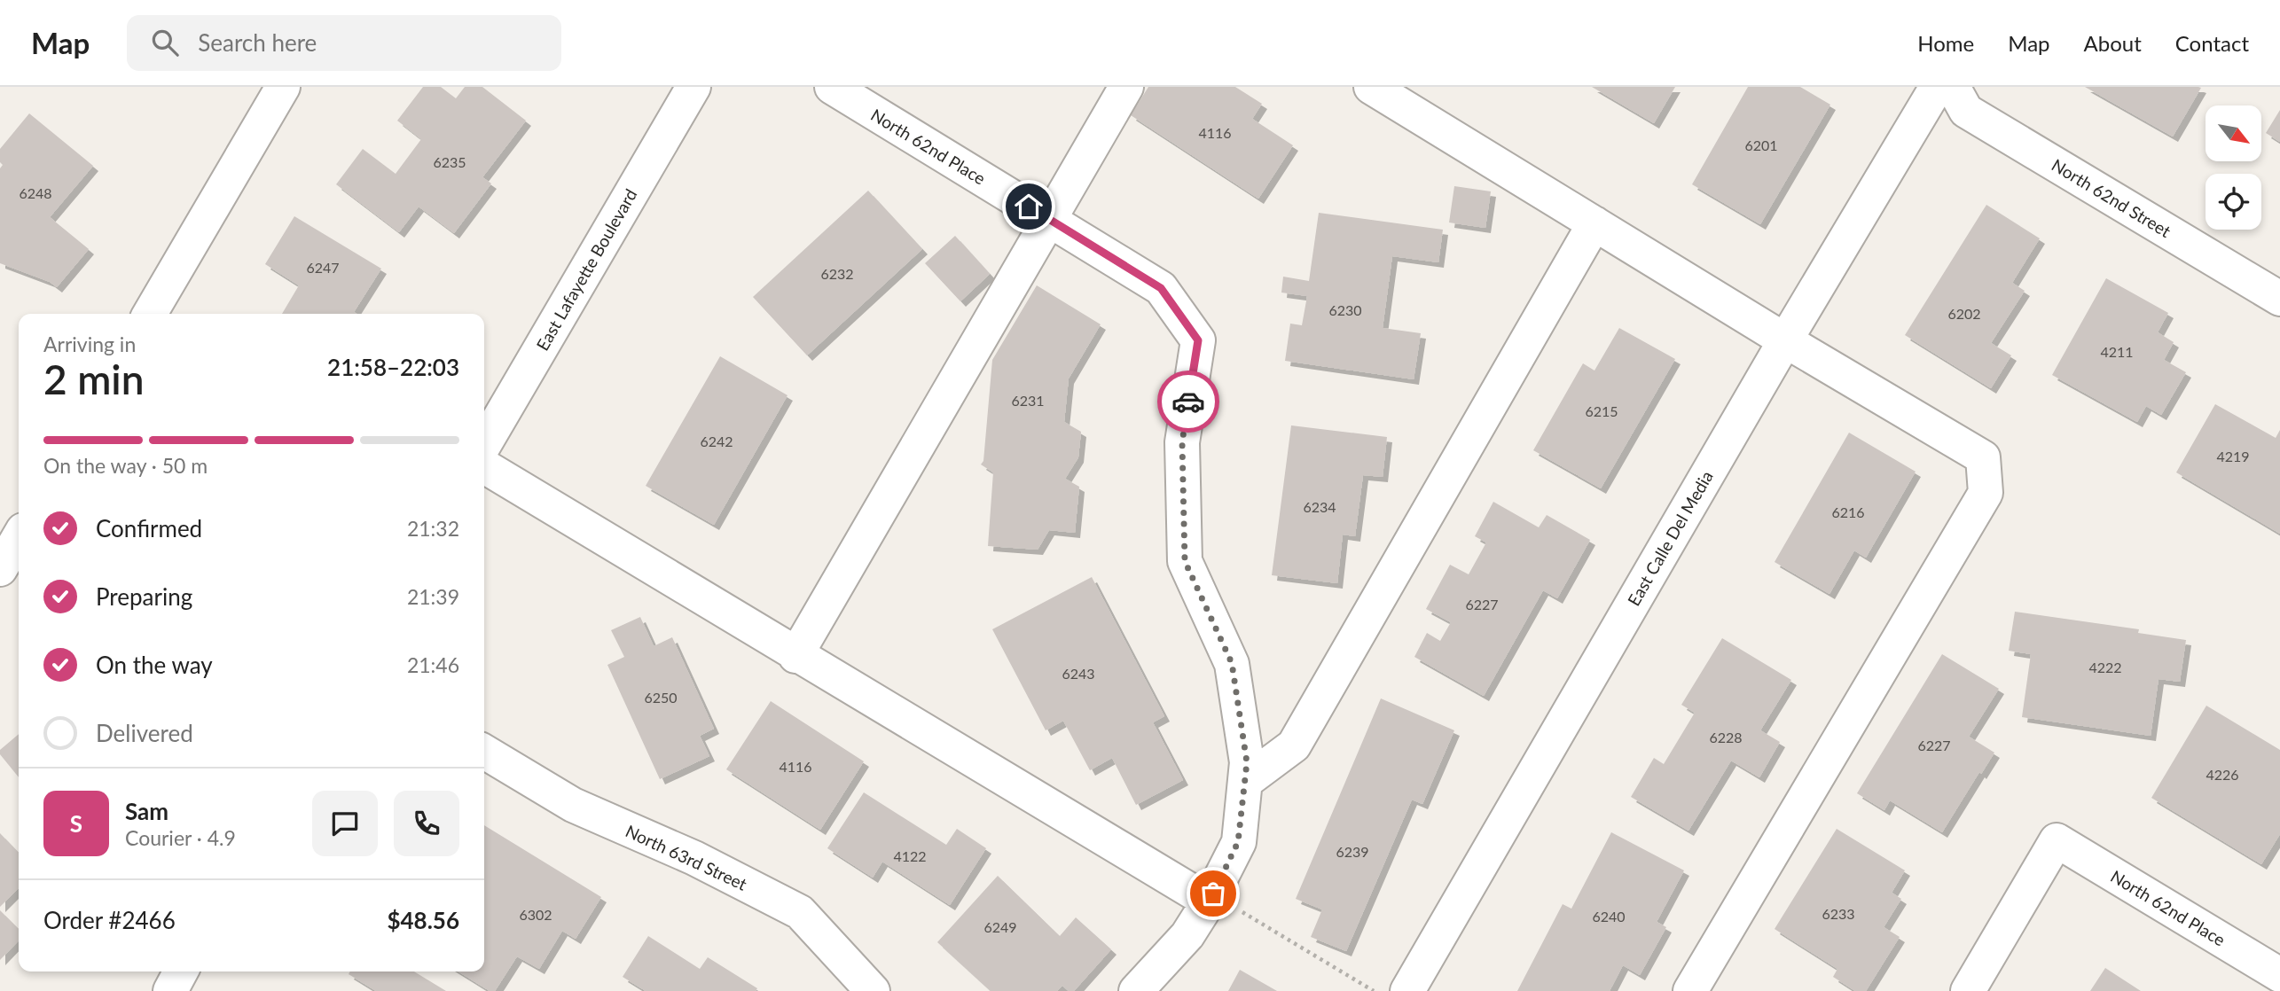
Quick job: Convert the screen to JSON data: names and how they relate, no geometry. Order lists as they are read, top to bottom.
{
  "streets": {
    "street": [
      "North 62nd Place",
      "North 62nd Street",
      "East Lafayette Boulevard",
      "East Calle Del Media",
      "North 63rd Street"
    ]
  },
  "house_numbers": [
    "4116",
    "6201",
    "6235",
    "6248",
    "6247",
    "6232",
    "6230",
    "6202",
    "4211",
    "6231",
    "6215",
    "6242",
    "4219",
    "6234",
    "6216",
    "6227",
    "4222",
    "6243",
    "6250",
    "6228",
    "6227",
    "4116",
    "4226",
    "6239",
    "4122",
    "6233",
    "6302",
    "6240",
    "6249"
  ],
  "north": "bottom right",
  "page": {
    "header": "Map",
    "search": "Search here",
    "nav": [
      "Home",
      "Map",
      "About",
      "Contact"
    ],
    "heading": ["2 min", "Arriving in", "21:58–22:03"],
    "panel": [
      "Sam",
      "Courier · 4.9",
      "Order #2466",
      "$48.56"
    ],
    "bar": "On the way · 50 m",
    "list": [
      ["Confirmed", "21:32"],
      ["Preparing", "21:39"],
      ["On the way", "21:46"],
      "Delivered"
    ],
    "round": "S"
  }
}
